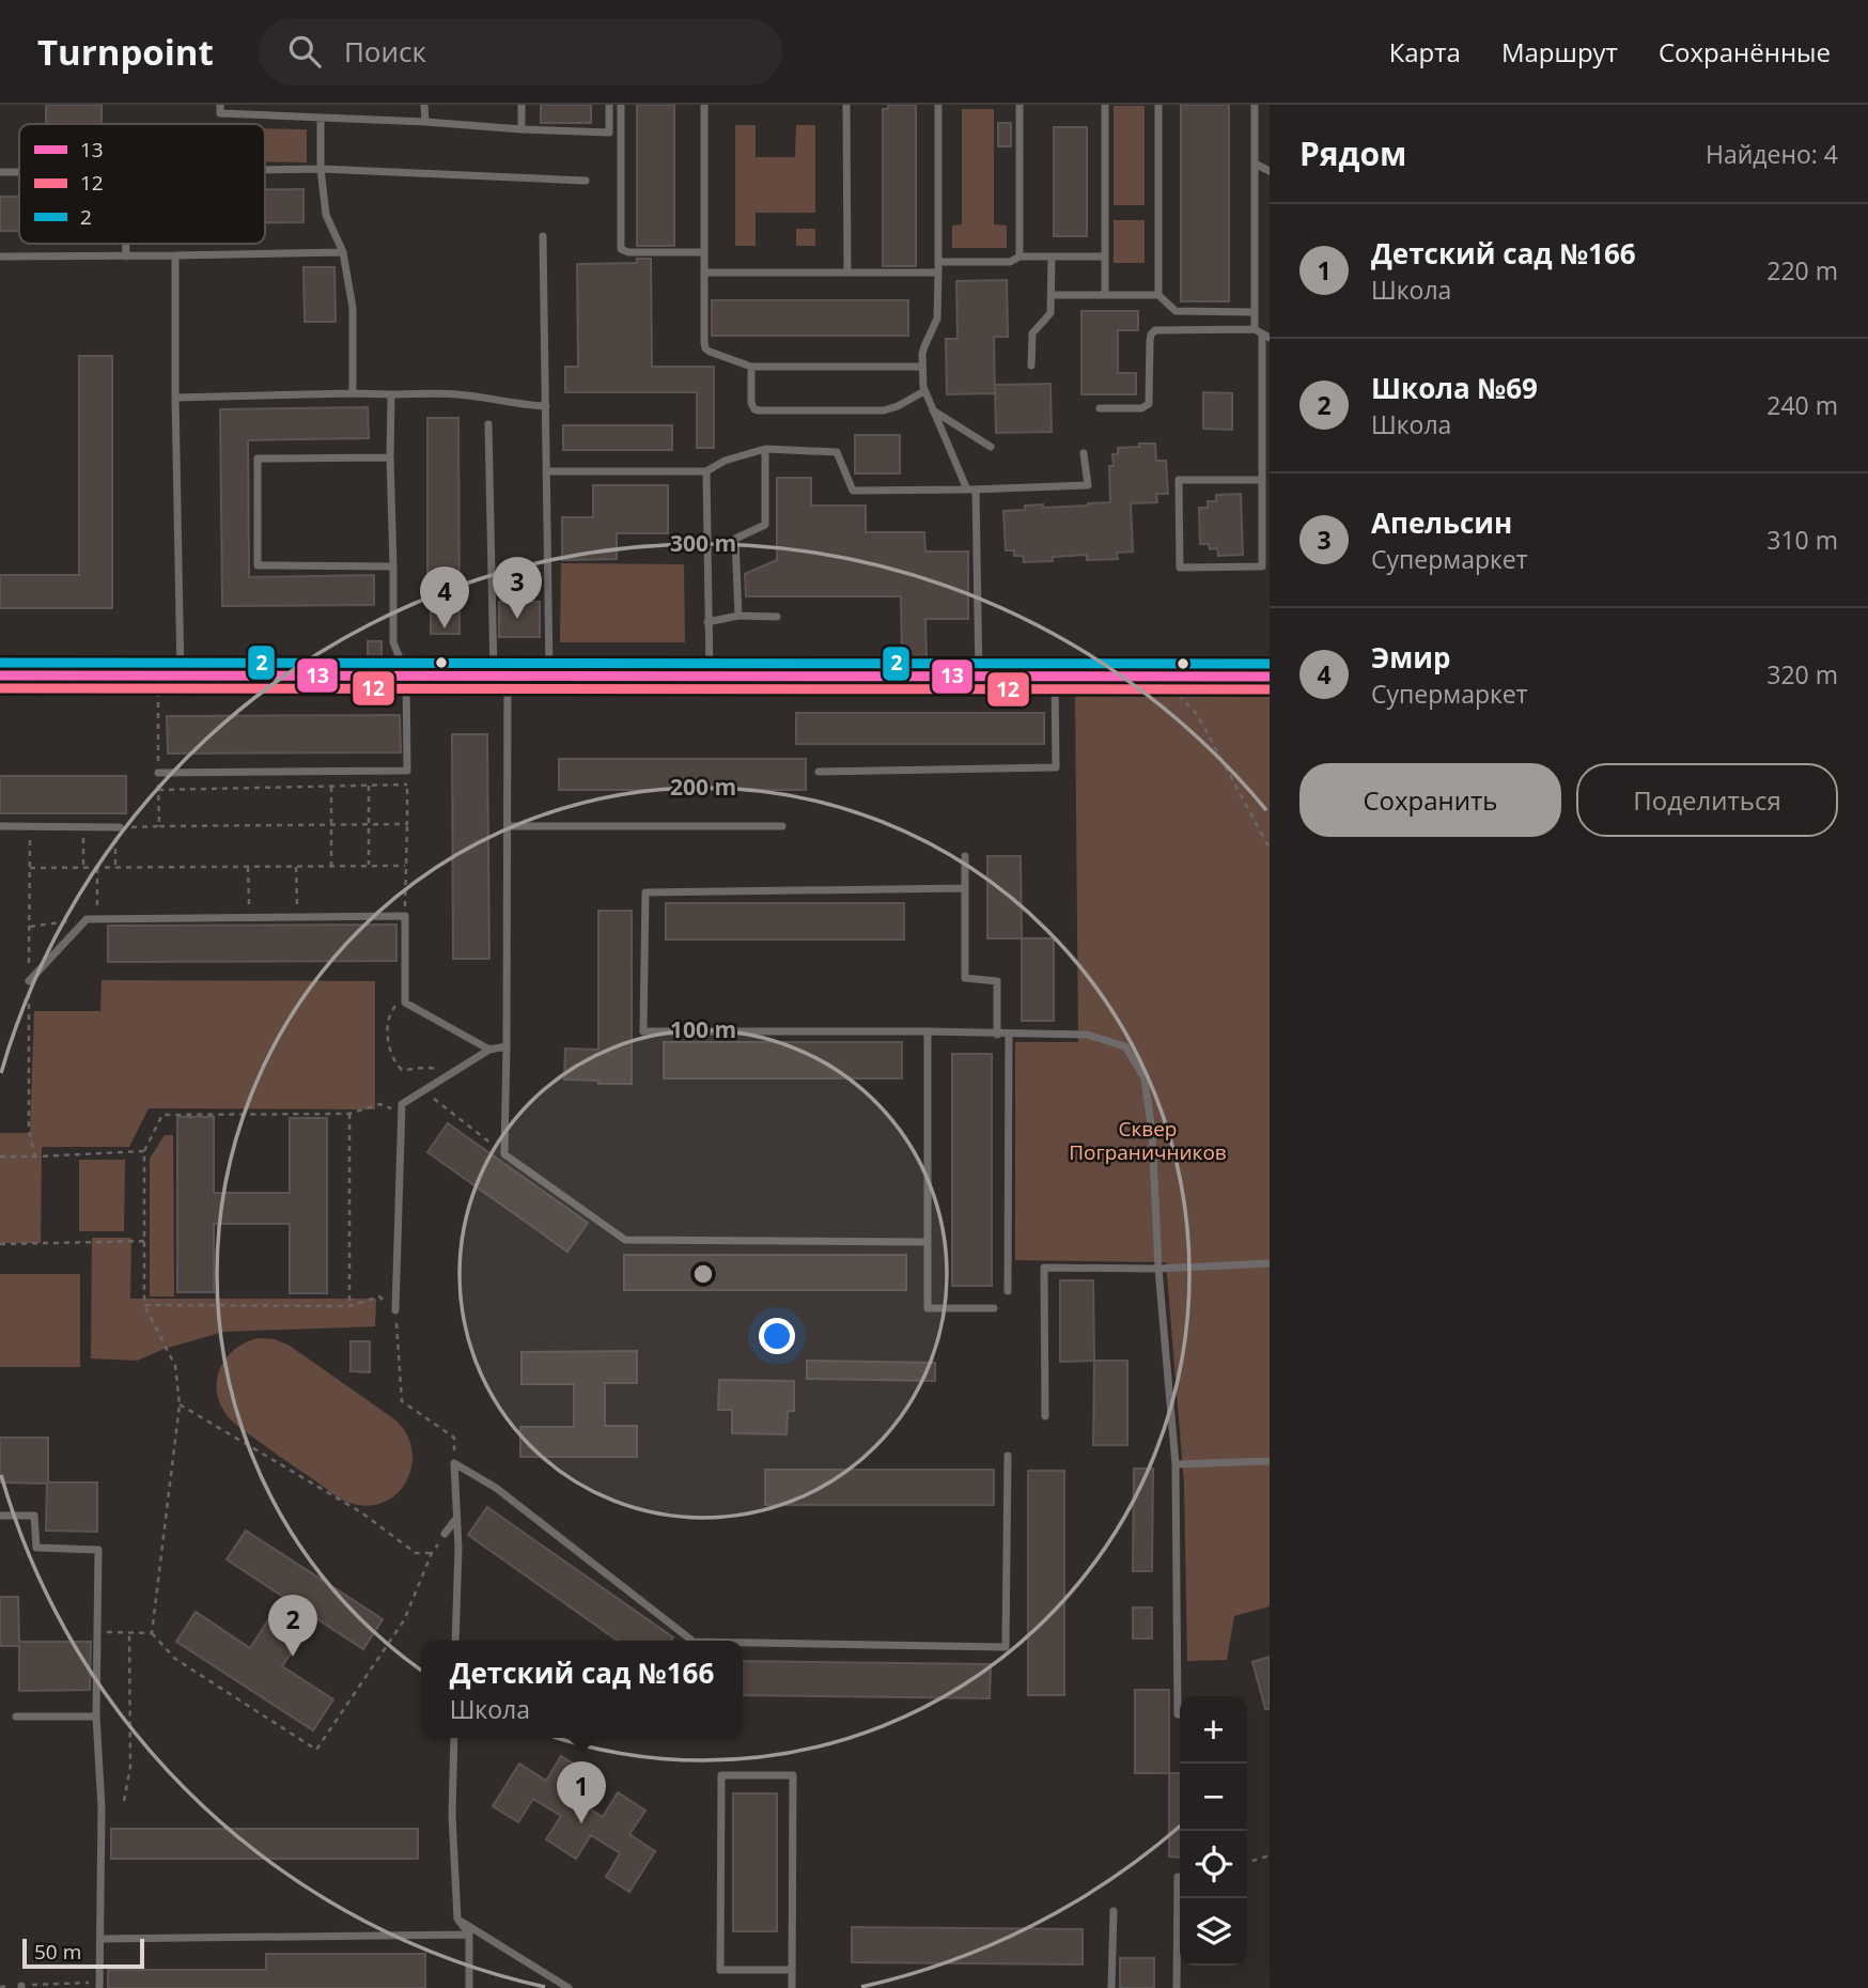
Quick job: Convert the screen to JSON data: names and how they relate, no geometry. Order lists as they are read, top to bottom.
{
  "parks": ["Сквер Пограничников"],
  "lines": ["transit line 2", "transit line 13", "transit line 12"],
  "legend": ["13", "12", "2"],
  "scale_bar": "50 m",
  "page": {
    "header": "Turnpoint",
    "search": "Поиск",
    "nav": ["Карта", "Маршрут", "Сохранённые"],
    "heading": ["Рядом", "Найдено: 4"],
    "list": [
      {
        "mark": "1",
        "name": "Детский сад №166",
        "note": "Школа",
        "value": "220 m"
      },
      {
        "mark": "2",
        "name": "Школа №69",
        "note": "Школа",
        "value": "240 m"
      },
      {
        "mark": "3",
        "name": "Апельсин",
        "note": "Супермаркет",
        "value": "310 m"
      },
      {
        "mark": "4",
        "name": "Эмир",
        "note": "Супермаркет",
        "value": "320 m"
      }
    ],
    "pins": [
      "3",
      "4",
      "2",
      "1"
    ],
    "buttons": ["Сохранить", "Поделиться"],
    "popup": ["Детский сад №166", "Школа"],
    "map_buttons": ["+", "−"],
    "scale": "50 m"
  },
  "rings": ["300 m", "200 m", "100 m"]
}
